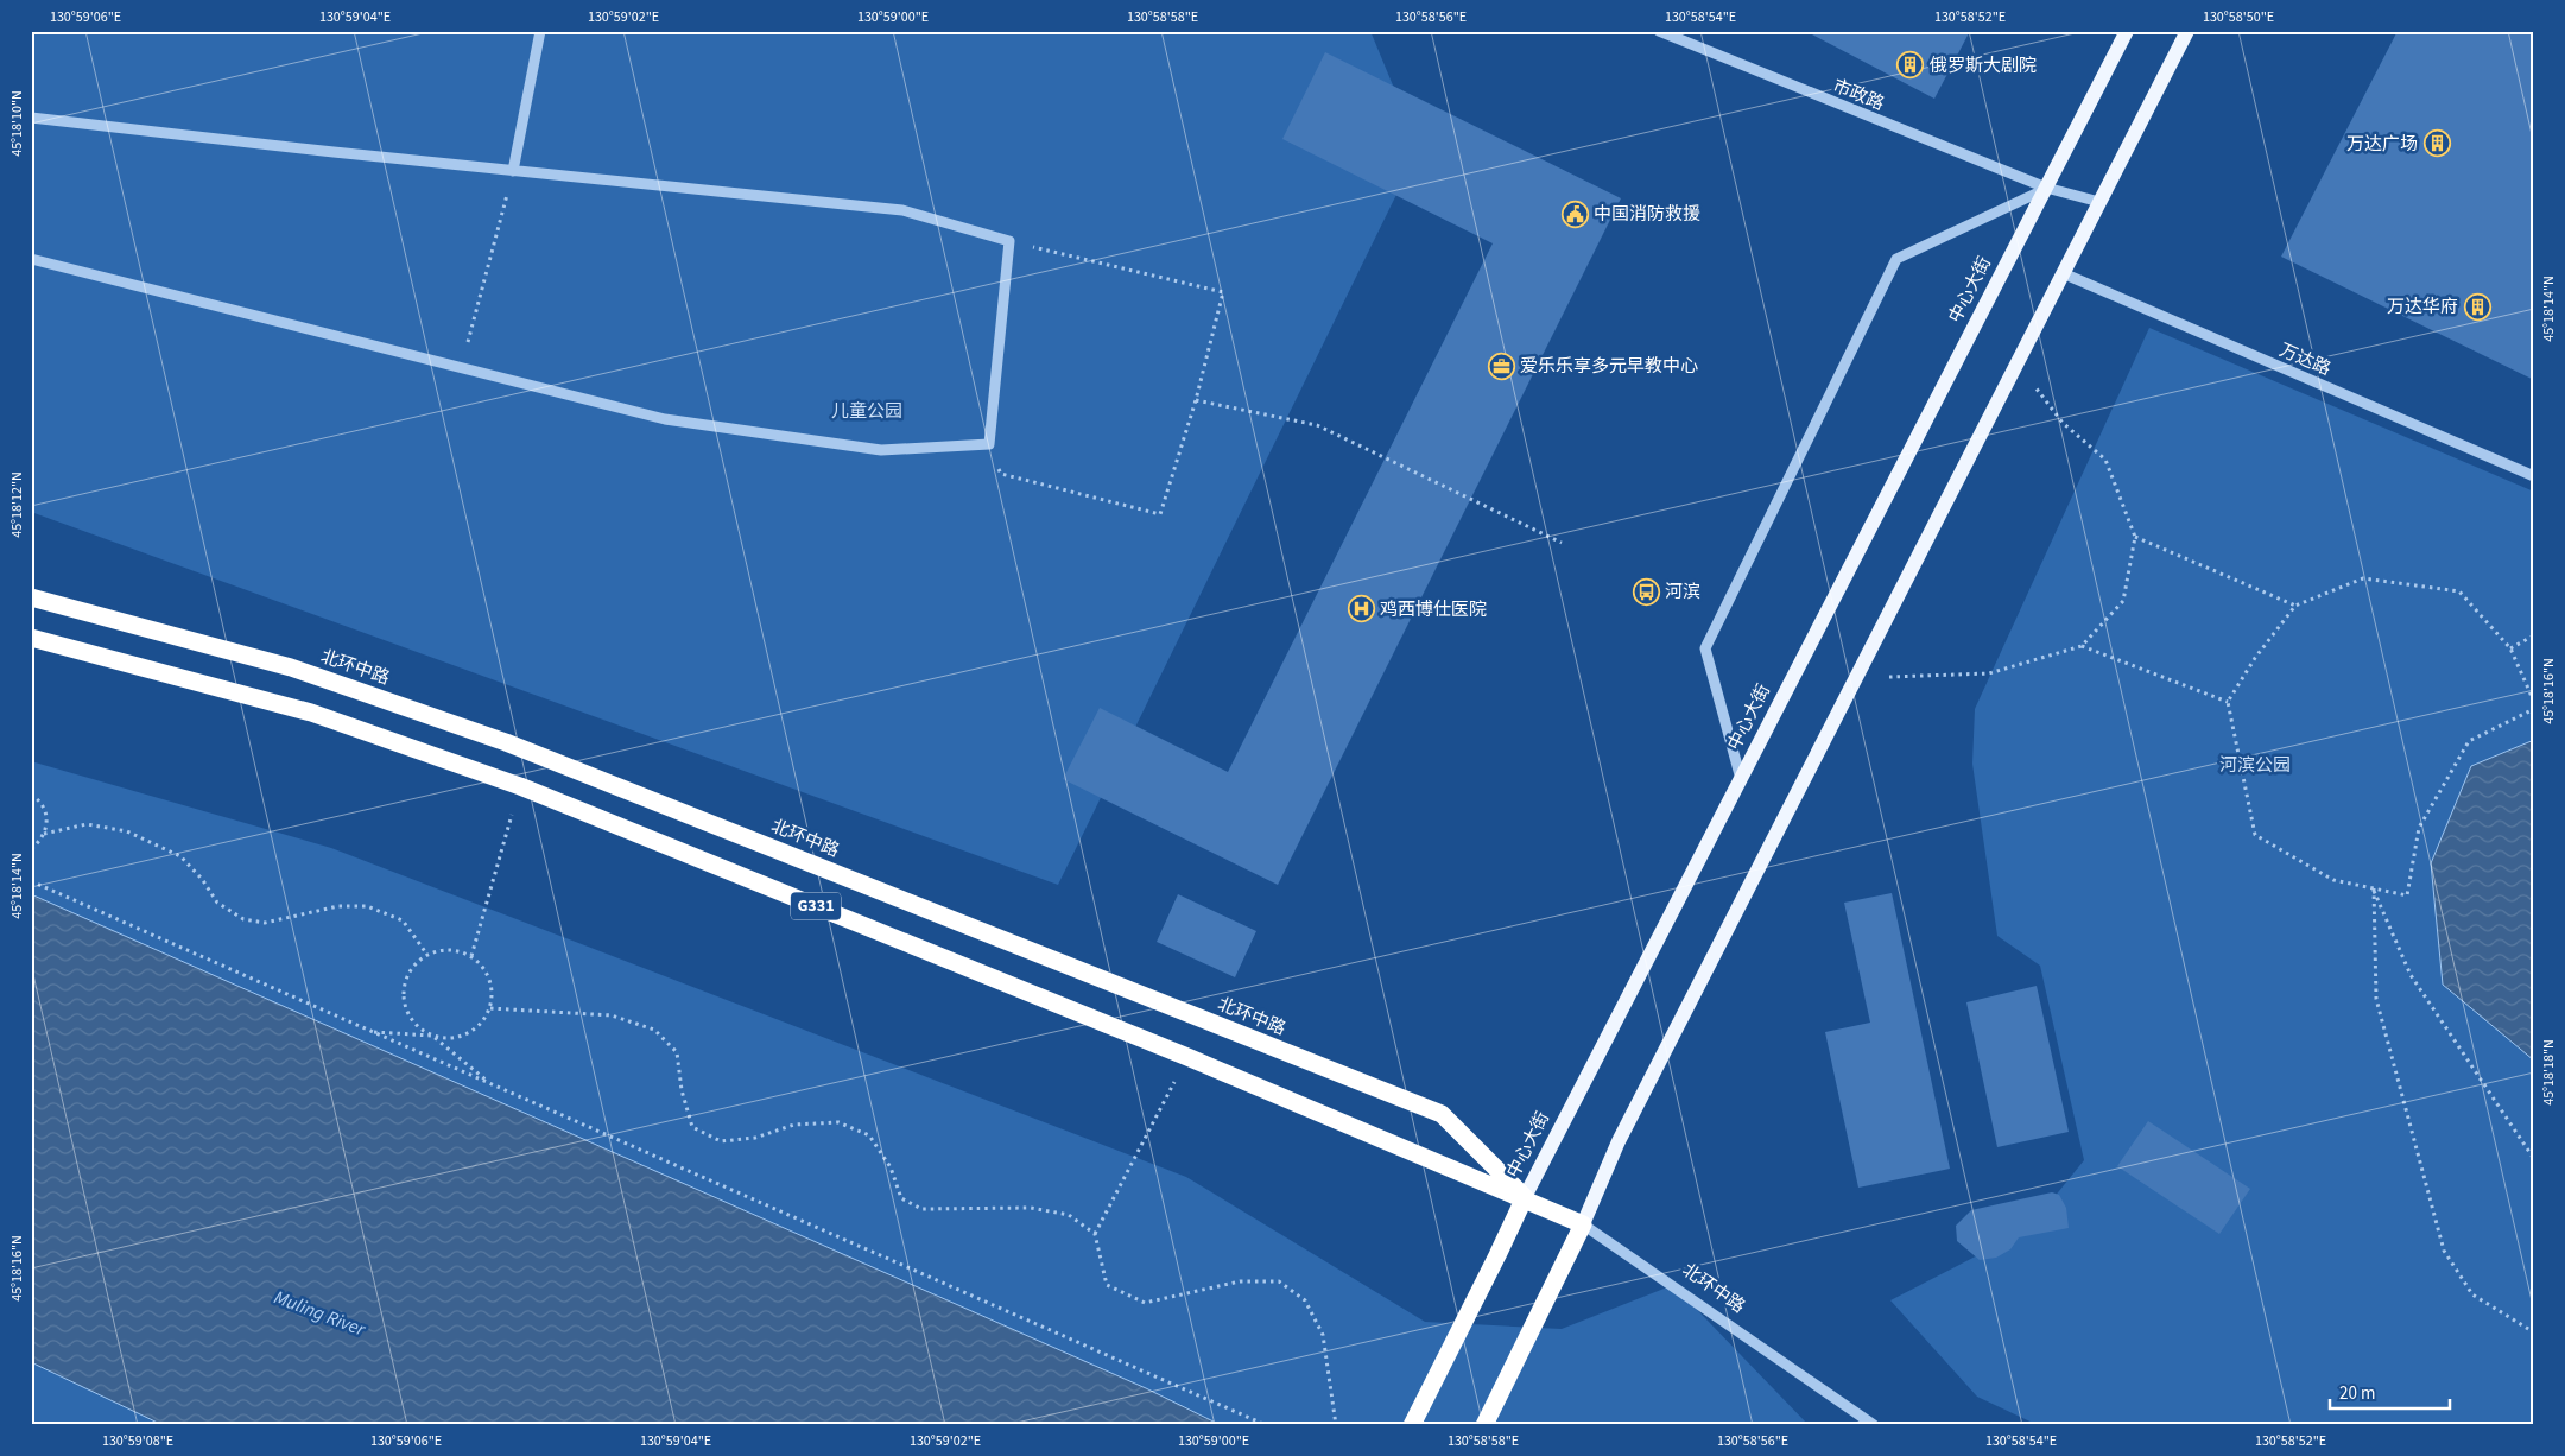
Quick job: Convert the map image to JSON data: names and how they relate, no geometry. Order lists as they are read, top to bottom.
{
  "streets": {
    "highway": ["中心大街", "北环中路", "G331"],
    "street": ["市政路", "万达路"]
  },
  "crossings": [
    ["市政路", "中心大街"],
    ["中心大街", "北环中路"]
  ],
  "water": ["Muling River"],
  "parks": ["儿童公园", "河滨公园"],
  "places": {
    "building": ["俄罗斯大剧院", "万达广场", "万达华府"],
    "public building": ["中国消防救援"],
    "office": ["爱乐乐享多元早教中心"],
    "bus stop": ["河滨"],
    "hospital": ["鸡西博仕医院"]
  },
  "scale_bar": "20 m",
  "coordinates": [
    "130°59'06\"E",
    "130°59'04\"E",
    "130°59'02\"E",
    "130°59'00\"E",
    "130°58'58\"E",
    "130°58'56\"E",
    "130°58'54\"E",
    "130°58'52\"E",
    "130°58'50\"E",
    "45°18'10\"N",
    "45°18'14\"N",
    "45°18'12\"N",
    "45°18'16\"N",
    "45°18'18\"N",
    "130°59'08\"E"
  ]
}
